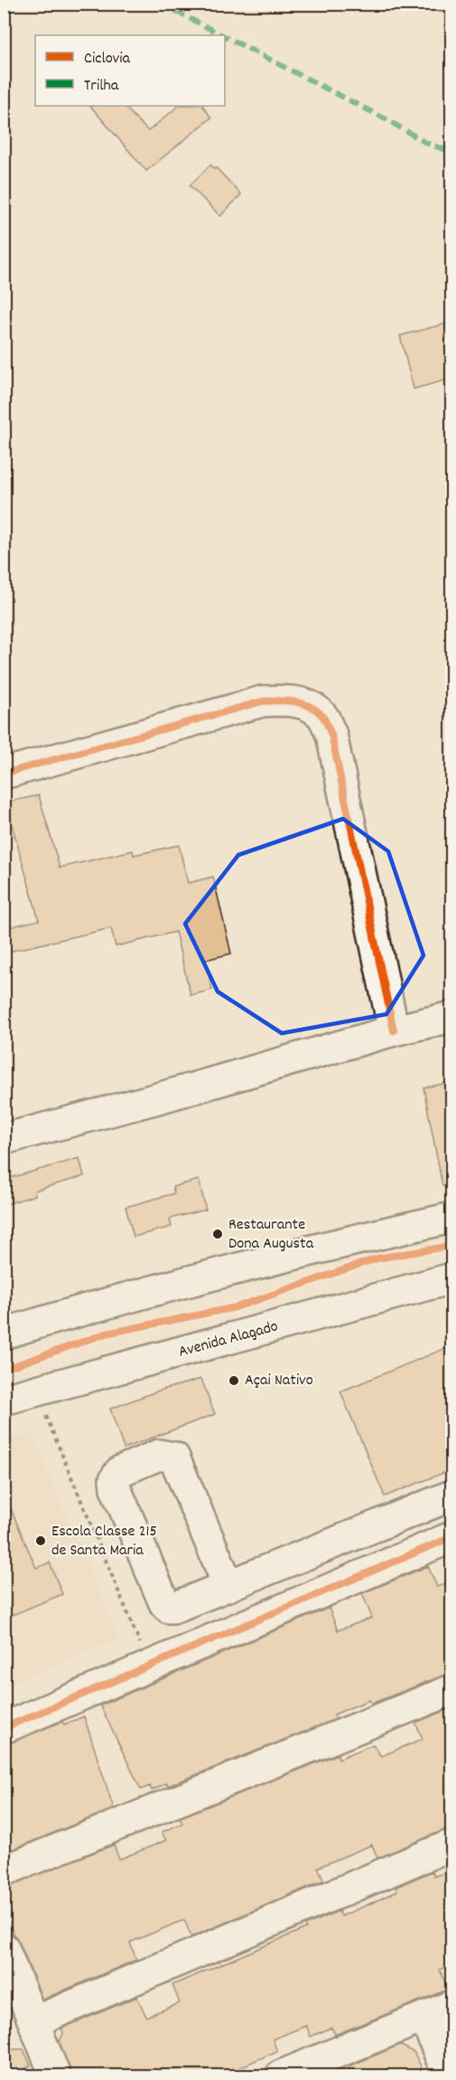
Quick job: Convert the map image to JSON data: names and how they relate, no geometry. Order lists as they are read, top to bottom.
{
  "streets": {
    "street": ["Avenida Alagado"]
  },
  "places": ["Restaurante Dona Augusta", "Açai Nativo", "Escola Classe 215 de Santa Maria"],
  "legend": ["Ciclovia", "Trilha"]
}
